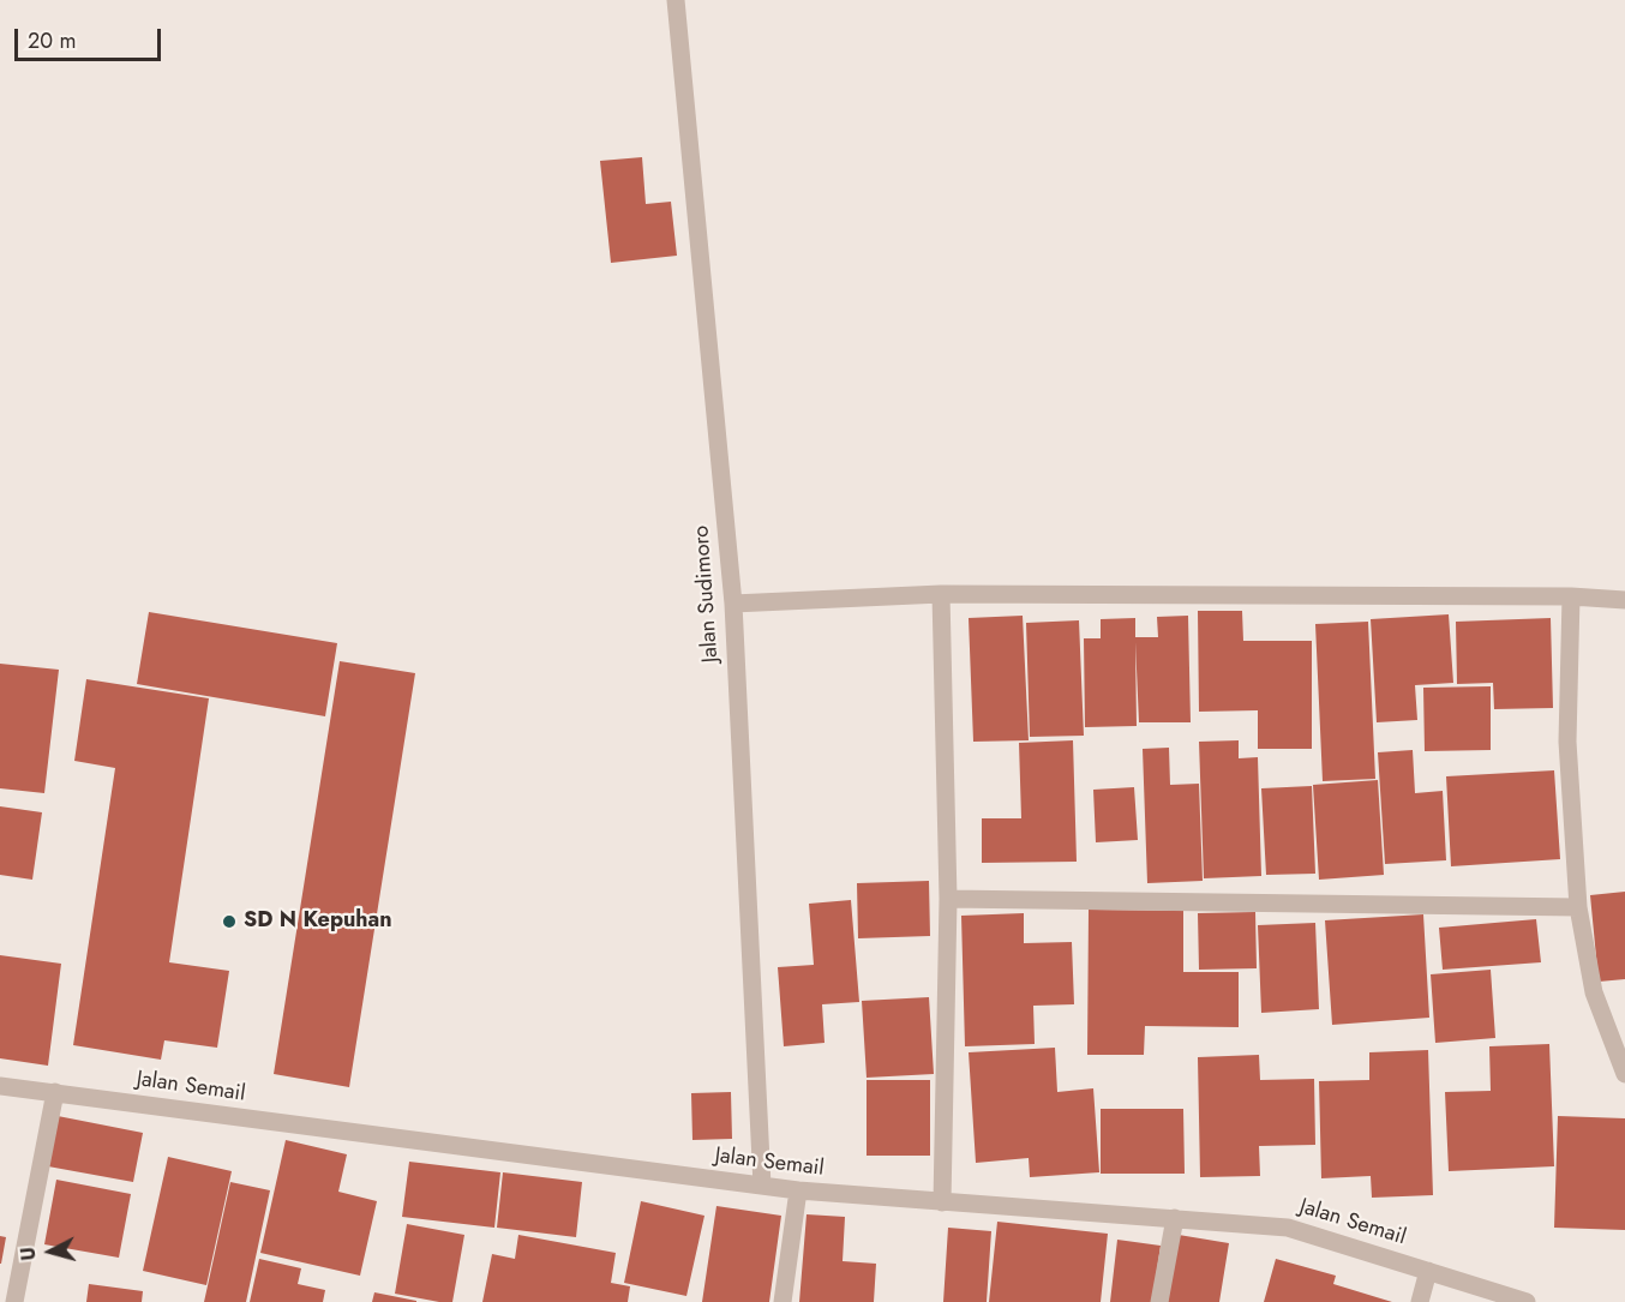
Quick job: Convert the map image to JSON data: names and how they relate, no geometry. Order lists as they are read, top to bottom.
{
  "streets": {
    "street": ["Jalan Sudimoro", "Jalan Semail"]
  },
  "crossings": [
    ["Jalan Sudimoro", "Jalan Semail"]
  ],
  "places": ["SD N Kepuhan"],
  "scale_bar": "20 m",
  "north": "left"
}
